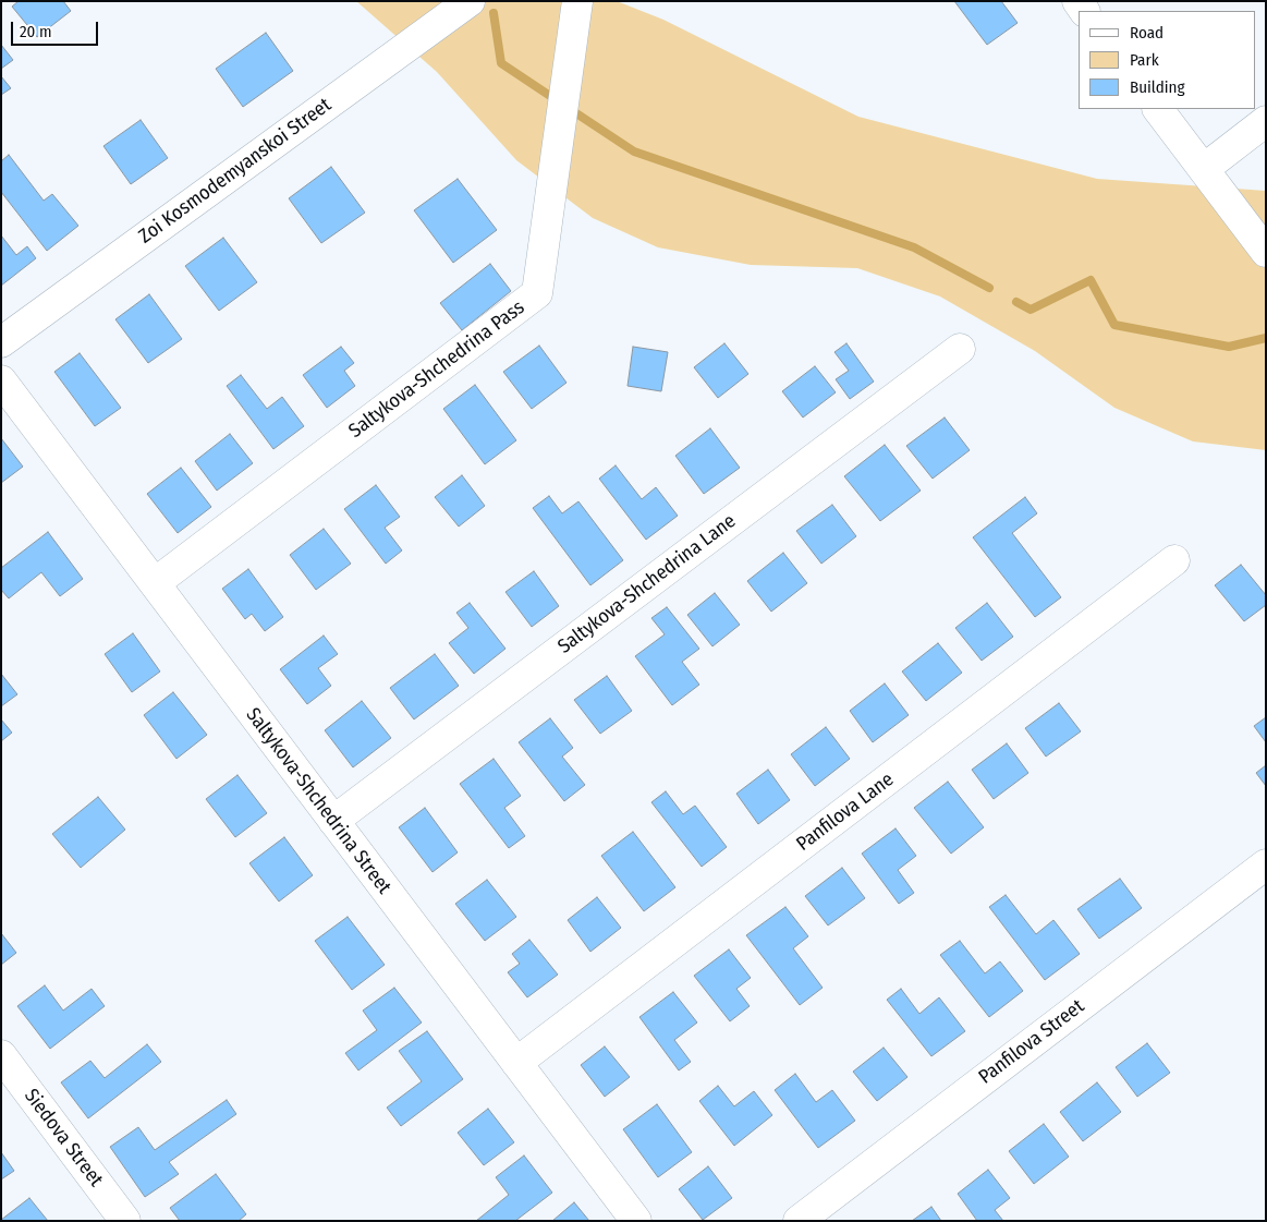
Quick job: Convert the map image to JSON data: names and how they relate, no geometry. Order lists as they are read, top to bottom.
{
  "streets": {
    "street": [
      "Zoi Kosmodemyanskoi Street",
      "Saltykova-Shchedrina Pass",
      "Saltykova-Shchedrina Lane",
      "Saltykova-Shchedrina Street",
      "Panfilova Lane",
      "Panfilova Street",
      "Siedova Street"
    ]
  },
  "crossings": [
    ["Saltykova-Shchedrina Pass", "Saltykova-Shchedrina Street"],
    ["Saltykova-Shchedrina Lane", "Saltykova-Shchedrina Street"],
    ["Saltykova-Shchedrina Street", "Panfilova Lane"]
  ],
  "legend": ["Road", "Park", "Building"],
  "scale_bar": "20 m"
}
